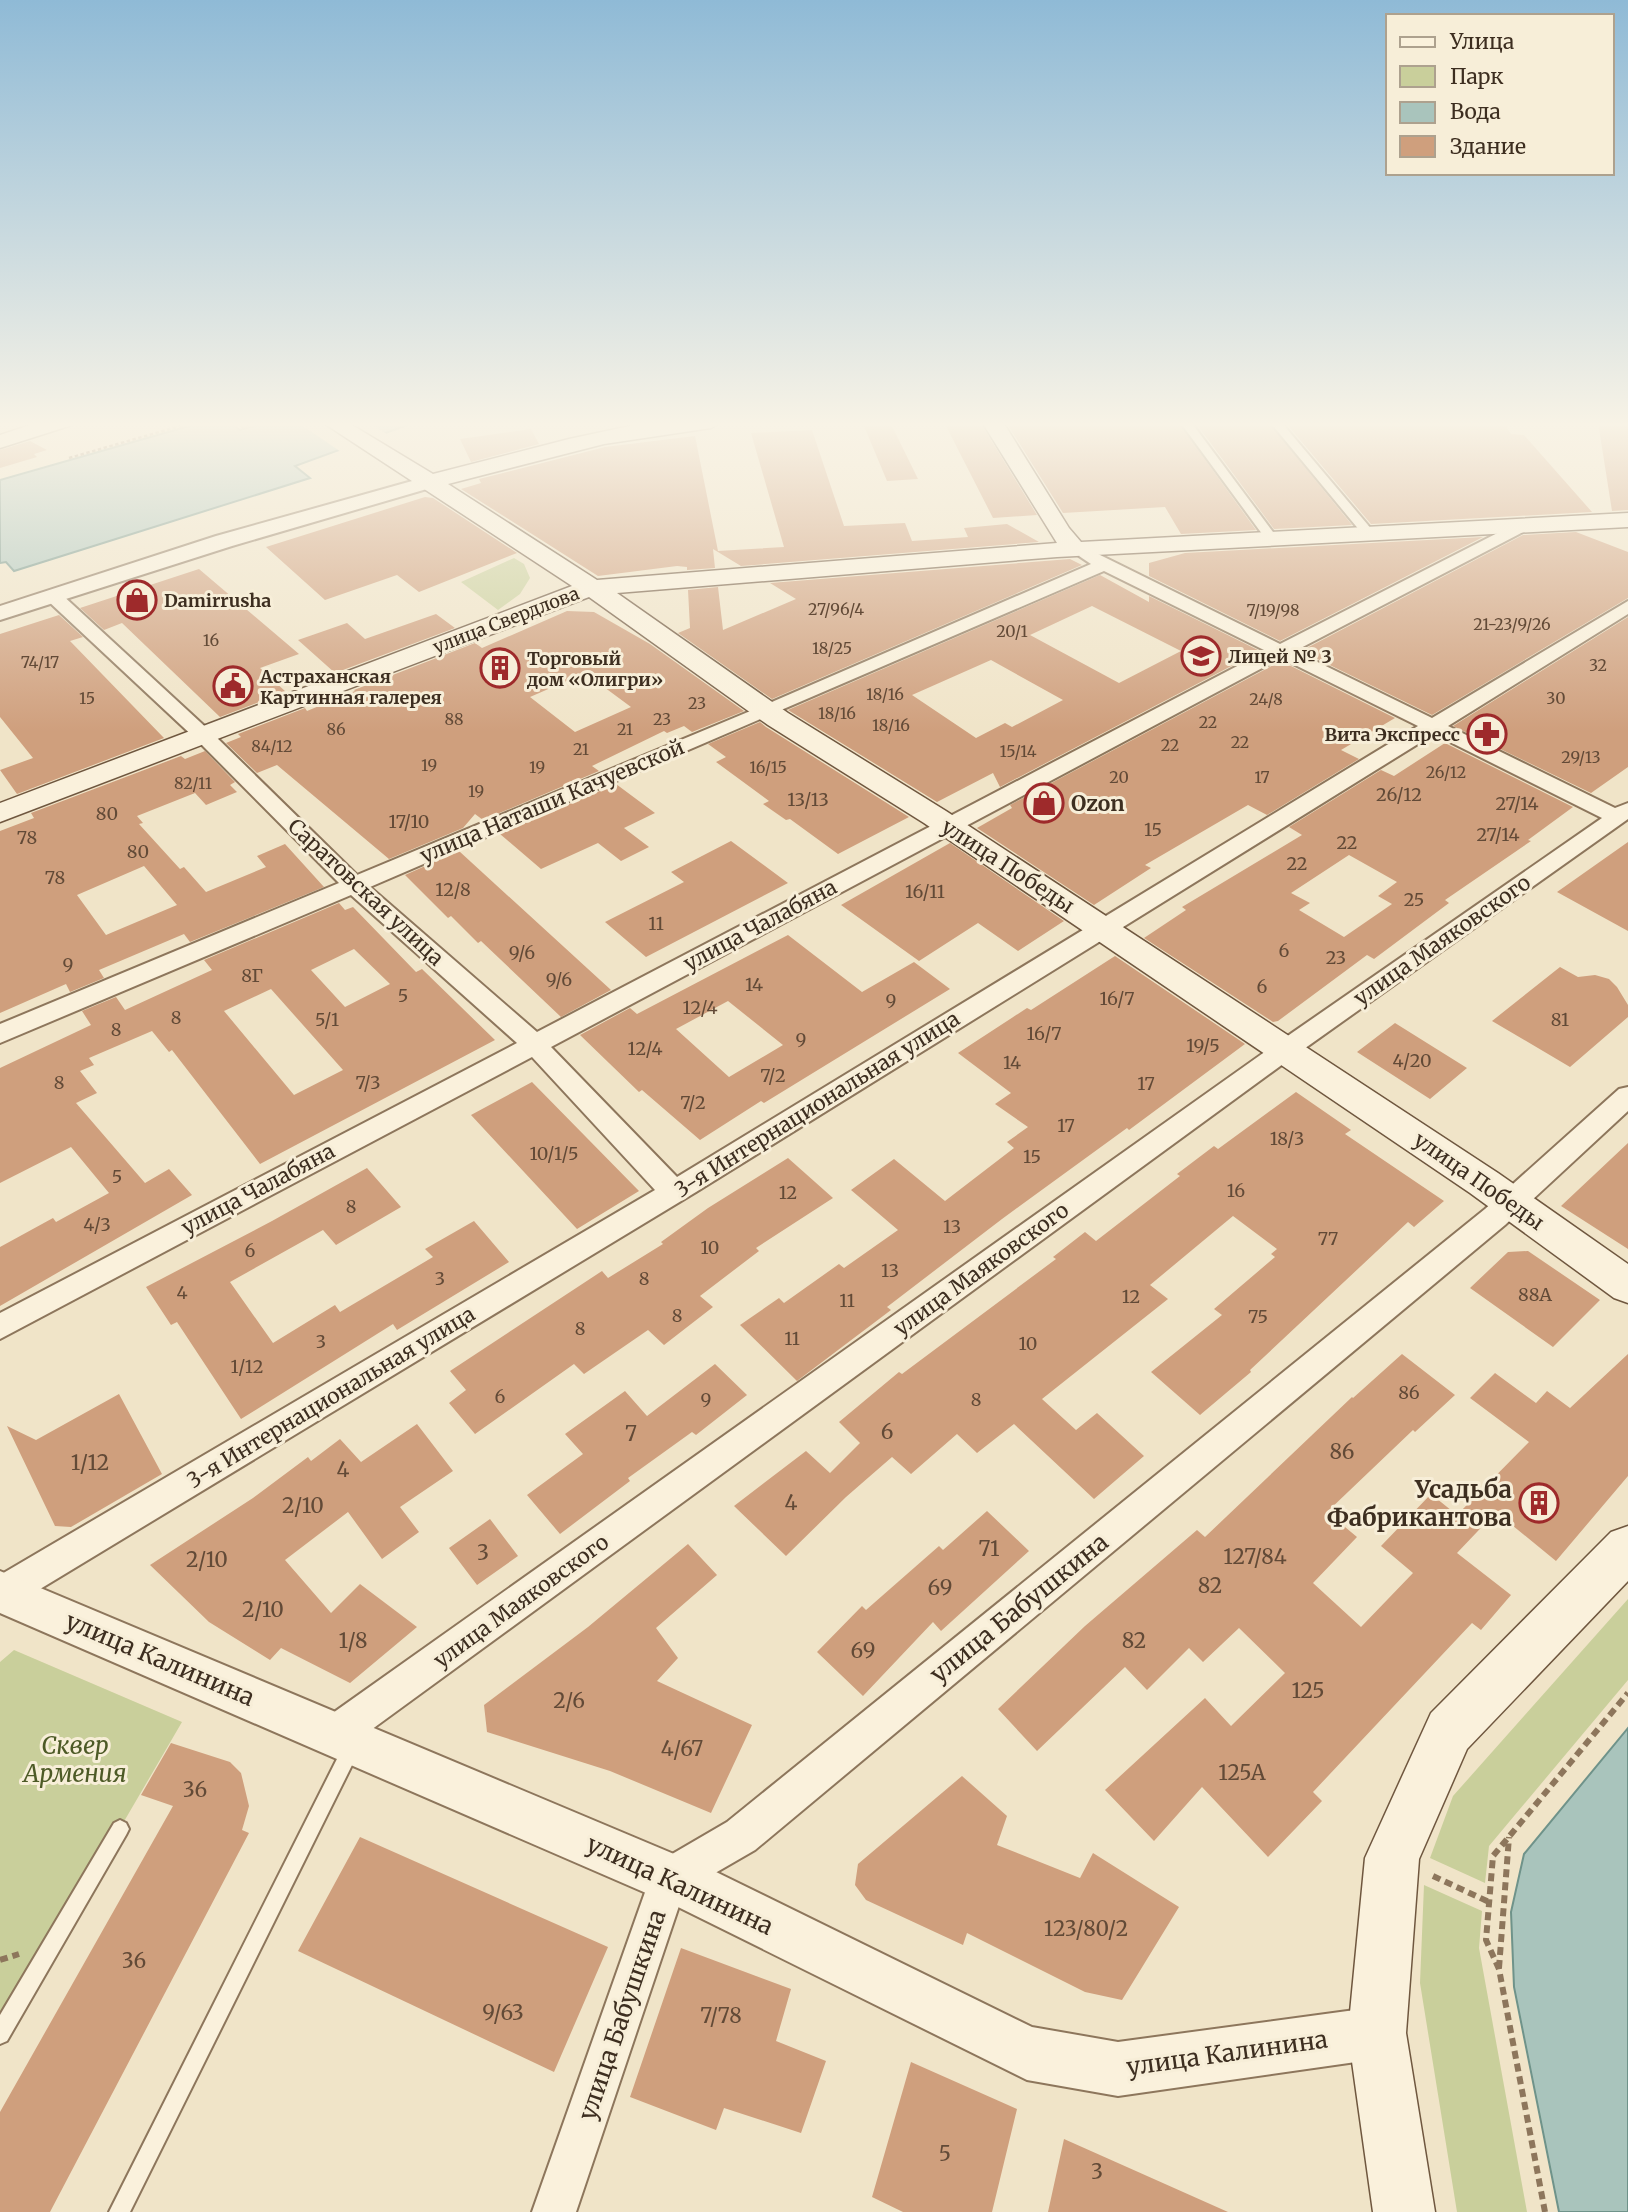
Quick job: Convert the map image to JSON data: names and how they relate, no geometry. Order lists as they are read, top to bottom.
{
  "streets": {
    "main road": ["улица Свердлова", "улица Победы"],
    "street": [
      "улица Наташи Качуевской",
      "Саратовская улица",
      "улица Чалабяна",
      "улица Маяковского",
      "3-я Интернациональная улица",
      "улица Бабушкина",
      "улица Калинина"
    ]
  },
  "crossings": [
    ["улица Свердлова", "улица Победы"],
    ["улица Свердлова", "Саратовская улица"],
    ["улица Свердлова", "улица Чалабяна"],
    ["улица Наташи Качуевской", "улица Победы"],
    ["улица Наташи Качуевской", "Саратовская улица"],
    ["улица Победы", "улица Чалабяна"],
    ["улица Победы", "улица Маяковского"],
    ["улица Победы", "3-я Интернациональная улица"],
    ["улица Победы", "улица Бабушкина"],
    ["Саратовская улица", "улица Чалабяна"],
    ["Саратовская улица", "3-я Интернациональная улица"],
    ["улица Маяковского", "улица Калинина"],
    ["3-я Интернациональная улица", "улица Калинина"],
    ["улица Бабушкина", "улица Калинина"]
  ],
  "parks": ["Сквер Армения"],
  "places": {
    "shop": ["Damirrusha", "Ozon"],
    "school or university": ["Лицей № 3"],
    "building": ["Торговый дом «Олигри»", "Усадьба Фабрикантова"],
    "public building": ["Астраханская Картинная галерея"],
    "pharmacy": ["Вита Экспресс"]
  },
  "house_numbers": [
    "27/96/4",
    "7/19/98",
    "21-23/9/26",
    "20/1",
    "16",
    "18/25",
    "74/17",
    "32",
    "18/16",
    "15",
    "30",
    "24/8",
    "23",
    "18/16",
    "88",
    "23",
    "22",
    "18/16",
    "86",
    "21",
    "22",
    "22",
    "84/12",
    "21",
    "15/14",
    "29/13",
    "19",
    "19",
    "16/15",
    "26/12",
    "20",
    "17",
    "82/11",
    "19",
    "26/12",
    "13/13",
    "27/14",
    "80",
    "17/10",
    "15",
    "27/14",
    "78",
    "22",
    "80",
    "22",
    "78",
    "12/8",
    "16/11",
    "25",
    "11",
    "6",
    "9/6",
    "23",
    "9",
    "8Г",
    "9/6",
    "14",
    "6",
    "5",
    "16/7",
    "9",
    "12/4",
    "8",
    "5/1",
    "81",
    "8",
    "16/7",
    "9",
    "19/5",
    "12/4",
    "4/20",
    "14",
    "7/2",
    "8",
    "7/3",
    "17",
    "7/2",
    "17",
    "18/3",
    "10/1/5",
    "15",
    "5",
    "16",
    "12",
    "8",
    "4/3",
    "13",
    "77",
    "10",
    "6",
    "13",
    "3",
    "8",
    "4",
    "88А",
    "12",
    "11",
    "8",
    "75",
    "8",
    "11",
    "3",
    "10",
    "1/12",
    "86",
    "6",
    "9",
    "8",
    "6",
    "7",
    "86",
    "1/12",
    "4",
    "4",
    "2/10",
    "71",
    "3",
    "127/84",
    "2/10",
    "82",
    "69",
    "2/10",
    "1/8",
    "82",
    "69",
    "125",
    "2/6",
    "4/67",
    "125А",
    "36",
    "123/80/2",
    "36",
    "9/63",
    "7/78",
    "5",
    "3"
  ],
  "legend": [
    "Улица",
    "Парк",
    "Вода",
    "Здание"
  ]
}
